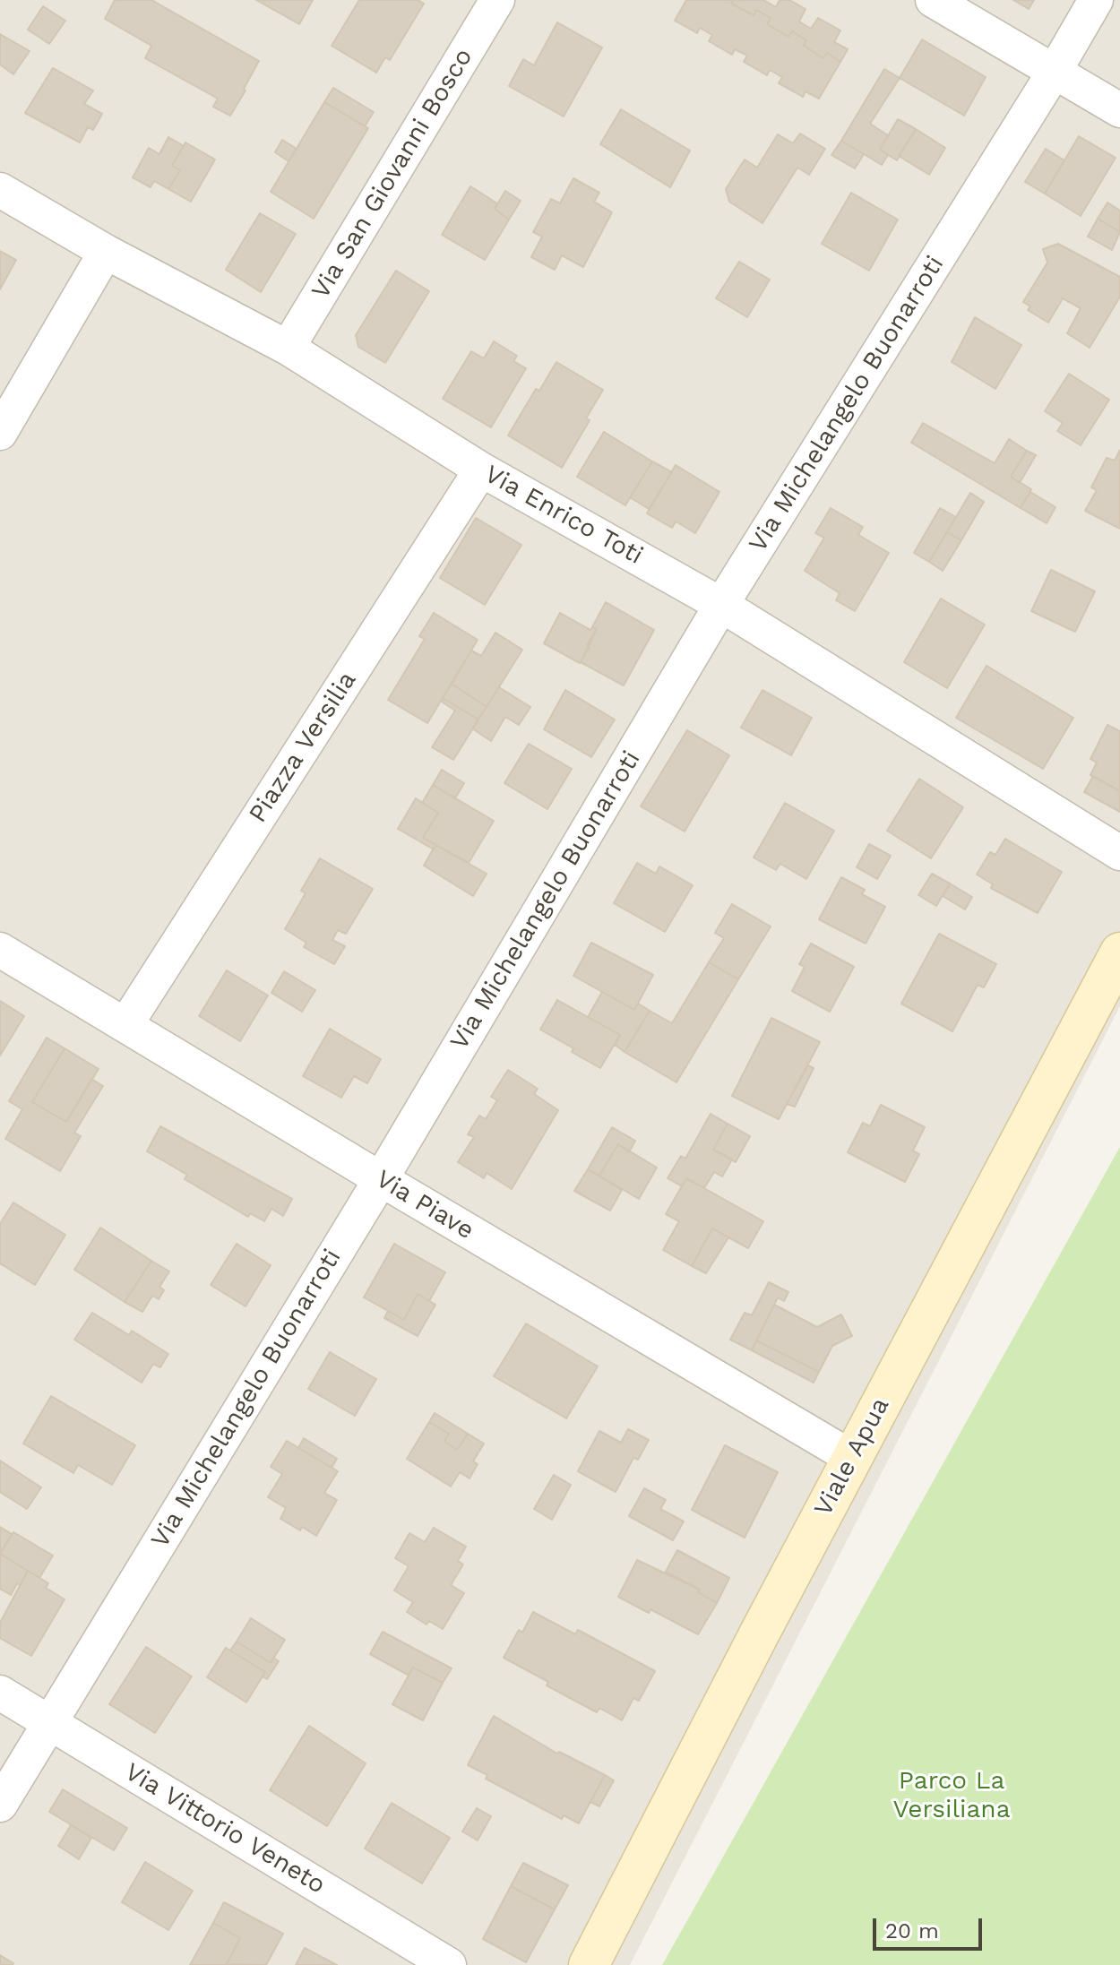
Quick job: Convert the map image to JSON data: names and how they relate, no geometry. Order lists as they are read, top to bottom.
{
  "streets": {
    "street": [
      "Via San Giovanni Bosco",
      "Via Michelangelo Buonarroti",
      "Via Enrico Toti",
      "Piazza Versilia",
      "Via Piave",
      "Viale Apua",
      "Via Vittorio Veneto"
    ]
  },
  "crossings": [
    ["Via San Giovanni Bosco", "Via Enrico Toti"],
    ["Via Michelangelo Buonarroti", "Via Enrico Toti"],
    ["Via Michelangelo Buonarroti", "Via Piave"],
    ["Via Michelangelo Buonarroti", "Via Vittorio Veneto"],
    ["Via Enrico Toti", "Piazza Versilia"],
    ["Piazza Versilia", "Via Piave"],
    ["Via Piave", "Viale Apua"]
  ],
  "parks": ["Parco La Versiliana"],
  "scale_bar": "20 m"
}
